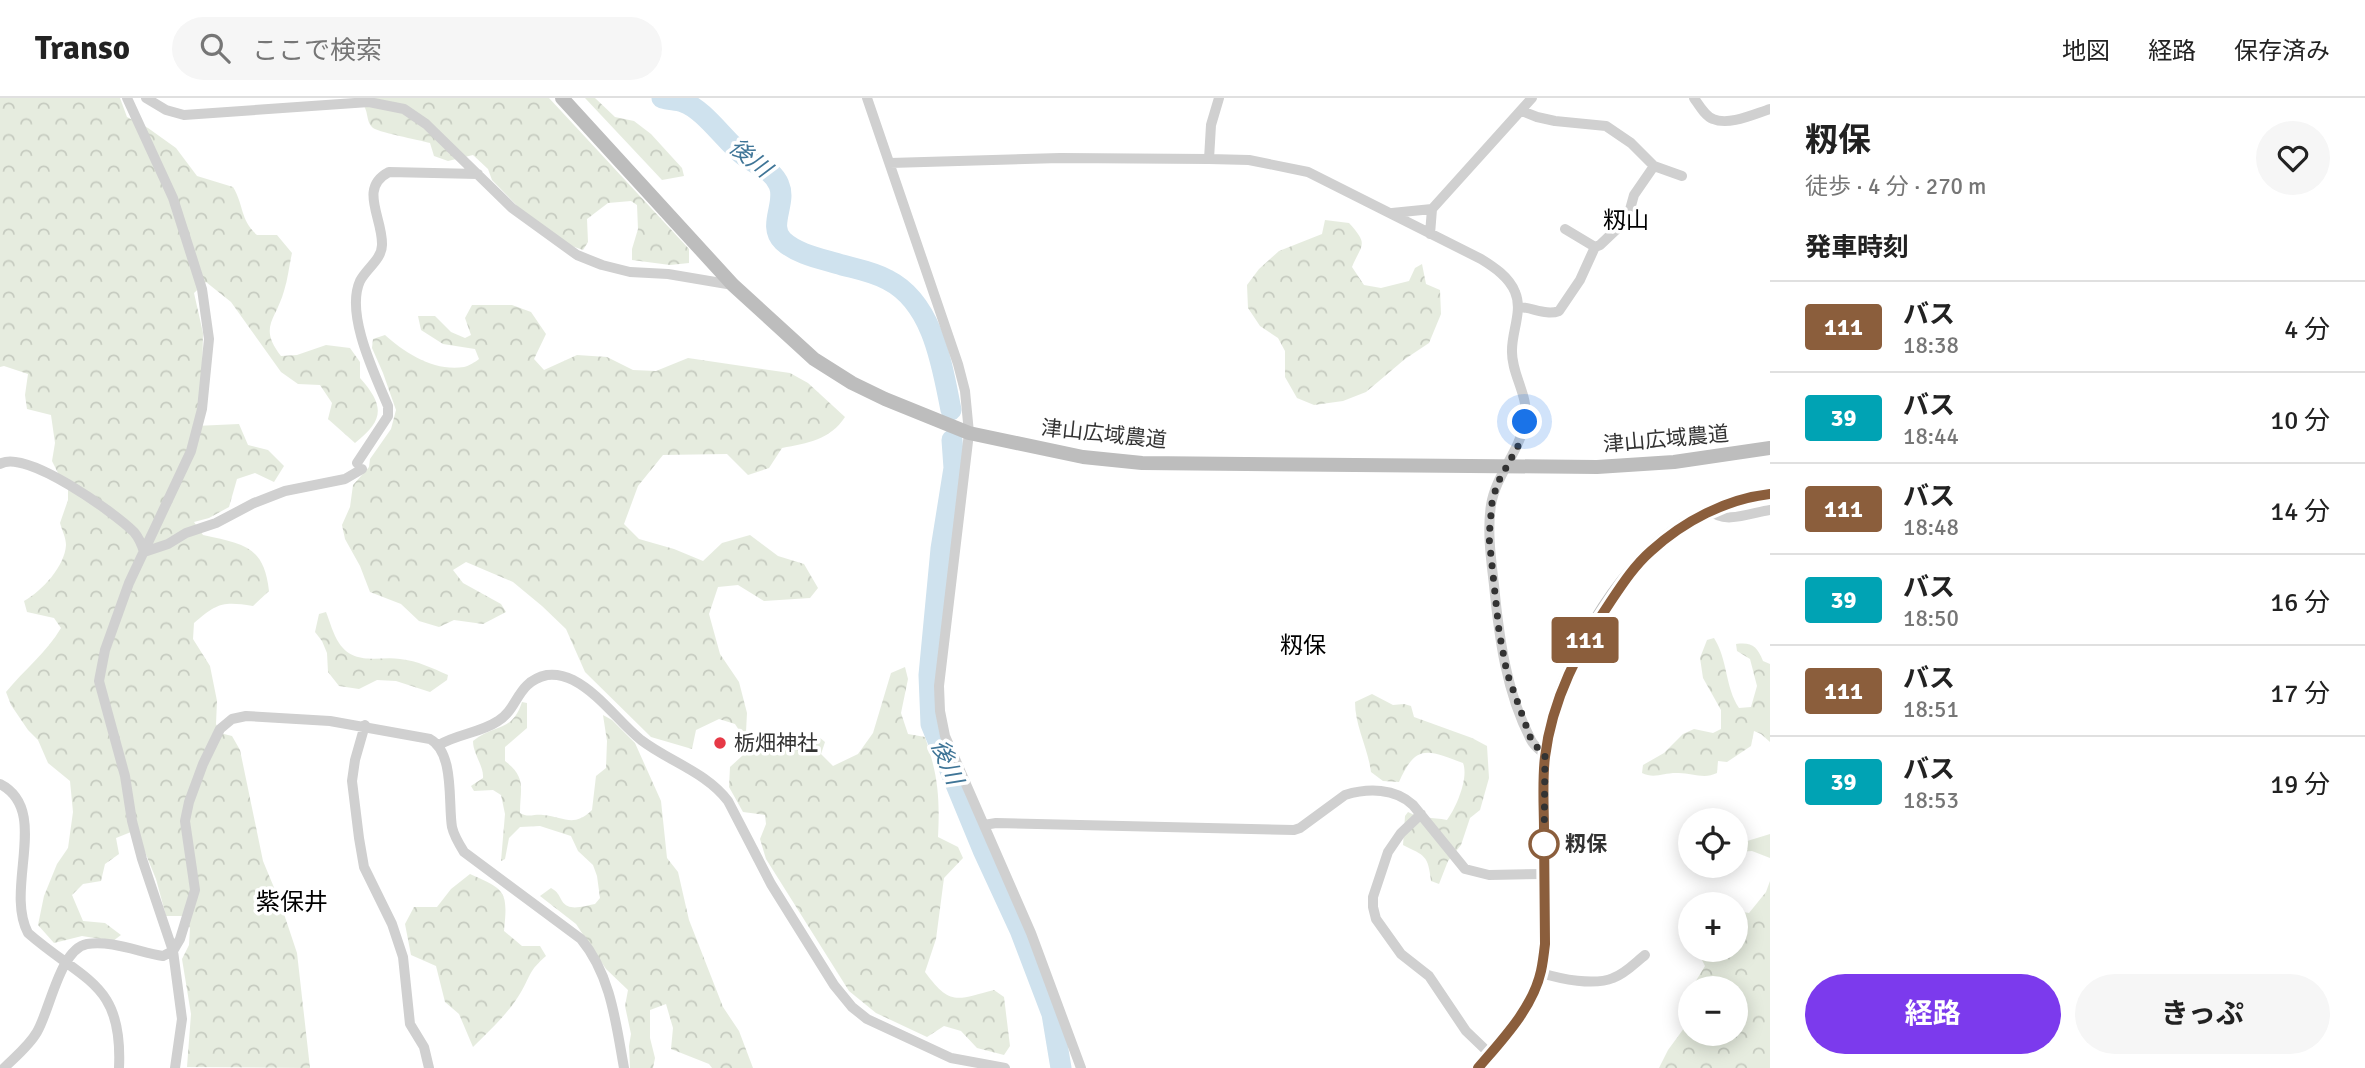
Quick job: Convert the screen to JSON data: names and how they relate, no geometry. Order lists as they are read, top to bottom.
{
  "streets": {
    "street": ["津山広域農道"]
  },
  "districts": ["籾山", "籾保", "紫保井"],
  "water": ["後川"],
  "places": ["栃畑神社", "籾保"],
  "lines": ["bus line 111"],
  "page": {
    "header": "Transo",
    "search": "ここで検索",
    "nav": ["地図", "経路", "保存済み"],
    "on_map": "111",
    "heading": [
      ["籾保", "徒歩 · 4 分 · 270 m"],
      "発車時刻"
    ],
    "list": [
      {
        "mark": "111",
        "name": "バス",
        "note": "18:38",
        "value": "4 分"
      },
      {
        "mark": "39",
        "name": "バス",
        "note": "18:44",
        "value": "10 分"
      },
      {
        "mark": "111",
        "name": "バス",
        "note": "18:48",
        "value": "14 分"
      },
      {
        "mark": "39",
        "name": "バス",
        "note": "18:50",
        "value": "16 分"
      },
      {
        "mark": "111",
        "name": "バス",
        "note": "18:51",
        "value": "17 分"
      },
      {
        "mark": "39",
        "name": "バス",
        "note": "18:53",
        "value": "19 分"
      }
    ],
    "map_buttons": ["+", "−"],
    "buttons": ["経路", "きっぷ"]
  }
}
